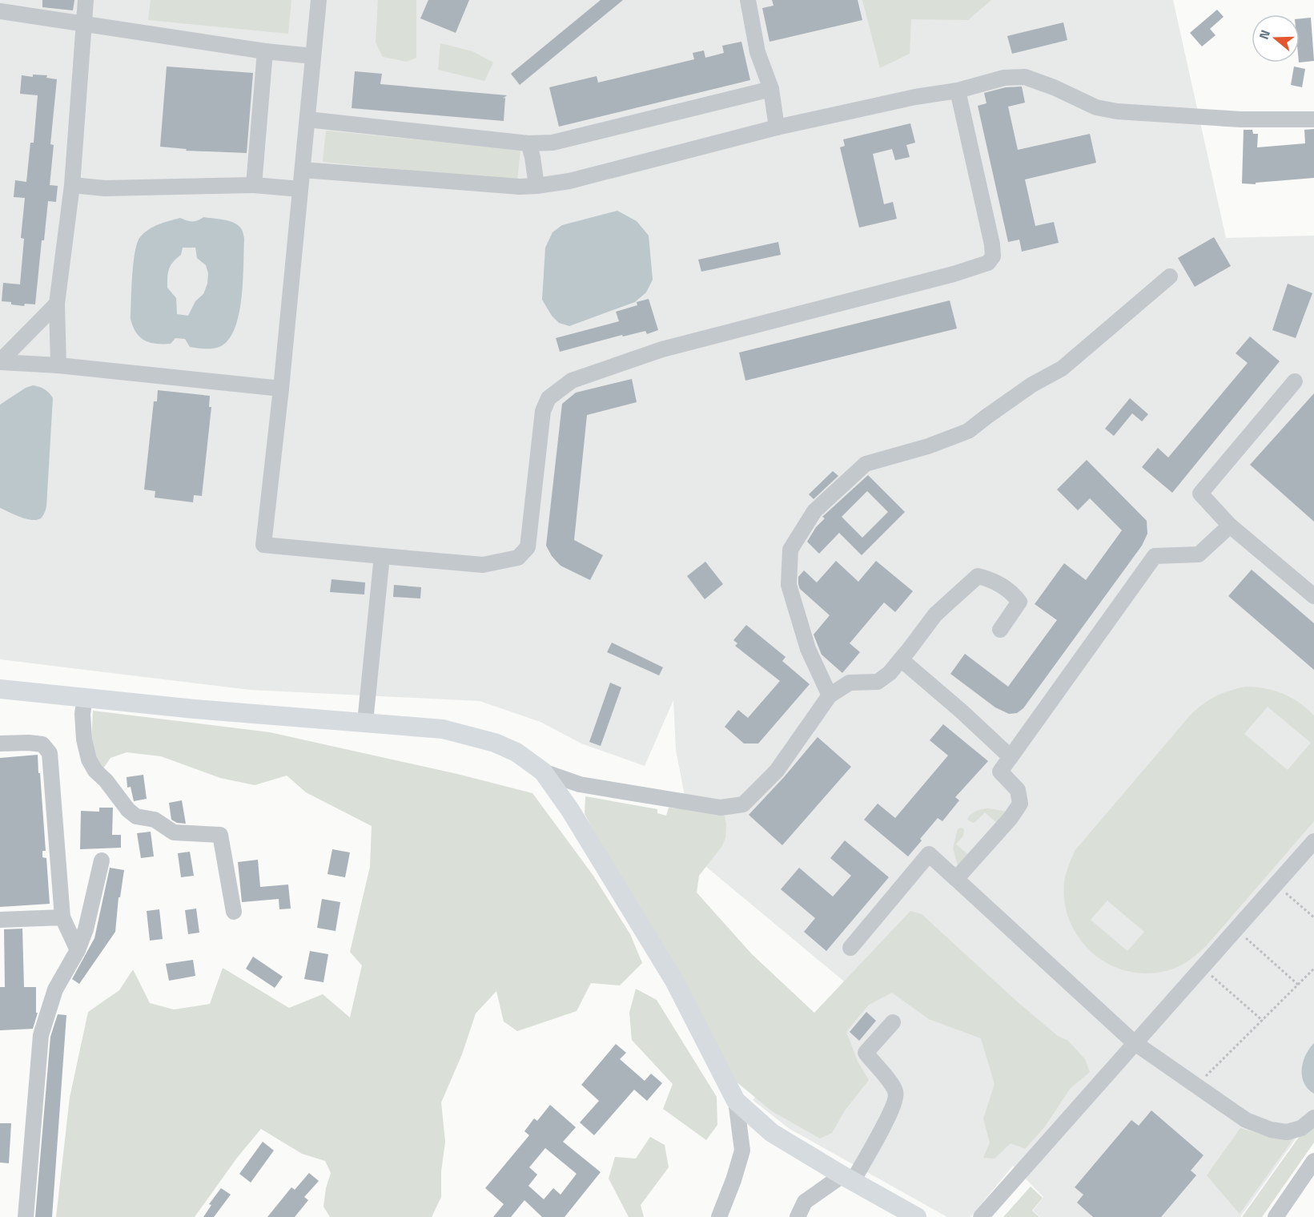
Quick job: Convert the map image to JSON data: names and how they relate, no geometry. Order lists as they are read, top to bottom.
{
  "north": "left"
}
